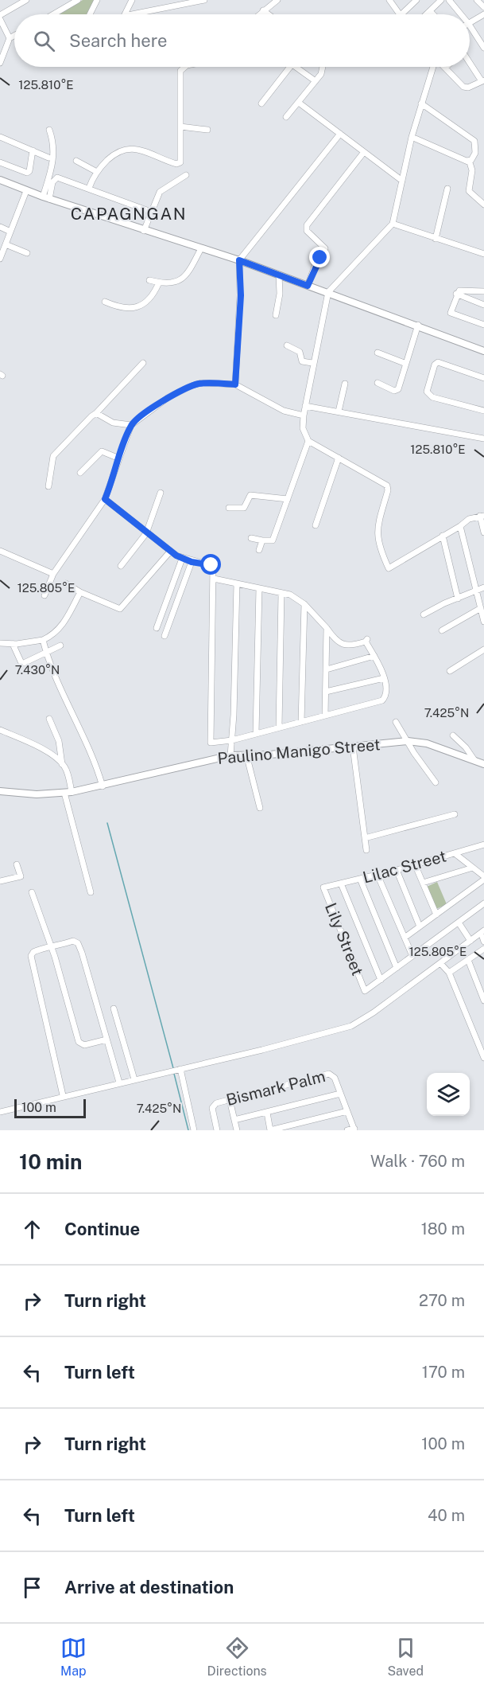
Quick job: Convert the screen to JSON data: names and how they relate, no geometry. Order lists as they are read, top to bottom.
{
  "streets": {
    "street": [
      "Paulino Manigo Street",
      "Lilac Street",
      "Lily Street",
      "Bismark Palm"
    ]
  },
  "crossings": [
    ["Lilac Street", "Lily Street"]
  ],
  "districts": ["CAPAGNGAN"],
  "scale_bar": "100 m",
  "page": {
    "search": "Search here",
    "scale": "100 m",
    "heading": ["10 min", "Walk · 760 m"],
    "list": [
      ["Continue", "180 m"],
      ["Turn right", "270 m"],
      ["Turn left", "170 m"],
      ["Turn right", "100 m"],
      ["Turn left", "40 m"],
      "Arrive at destination"
    ],
    "nav": ["Map", "Directions", "Saved"]
  },
  "coordinates": [
    "125.810°E",
    "125.805°E",
    "7.430°N",
    "7.425°N"
  ]
}
